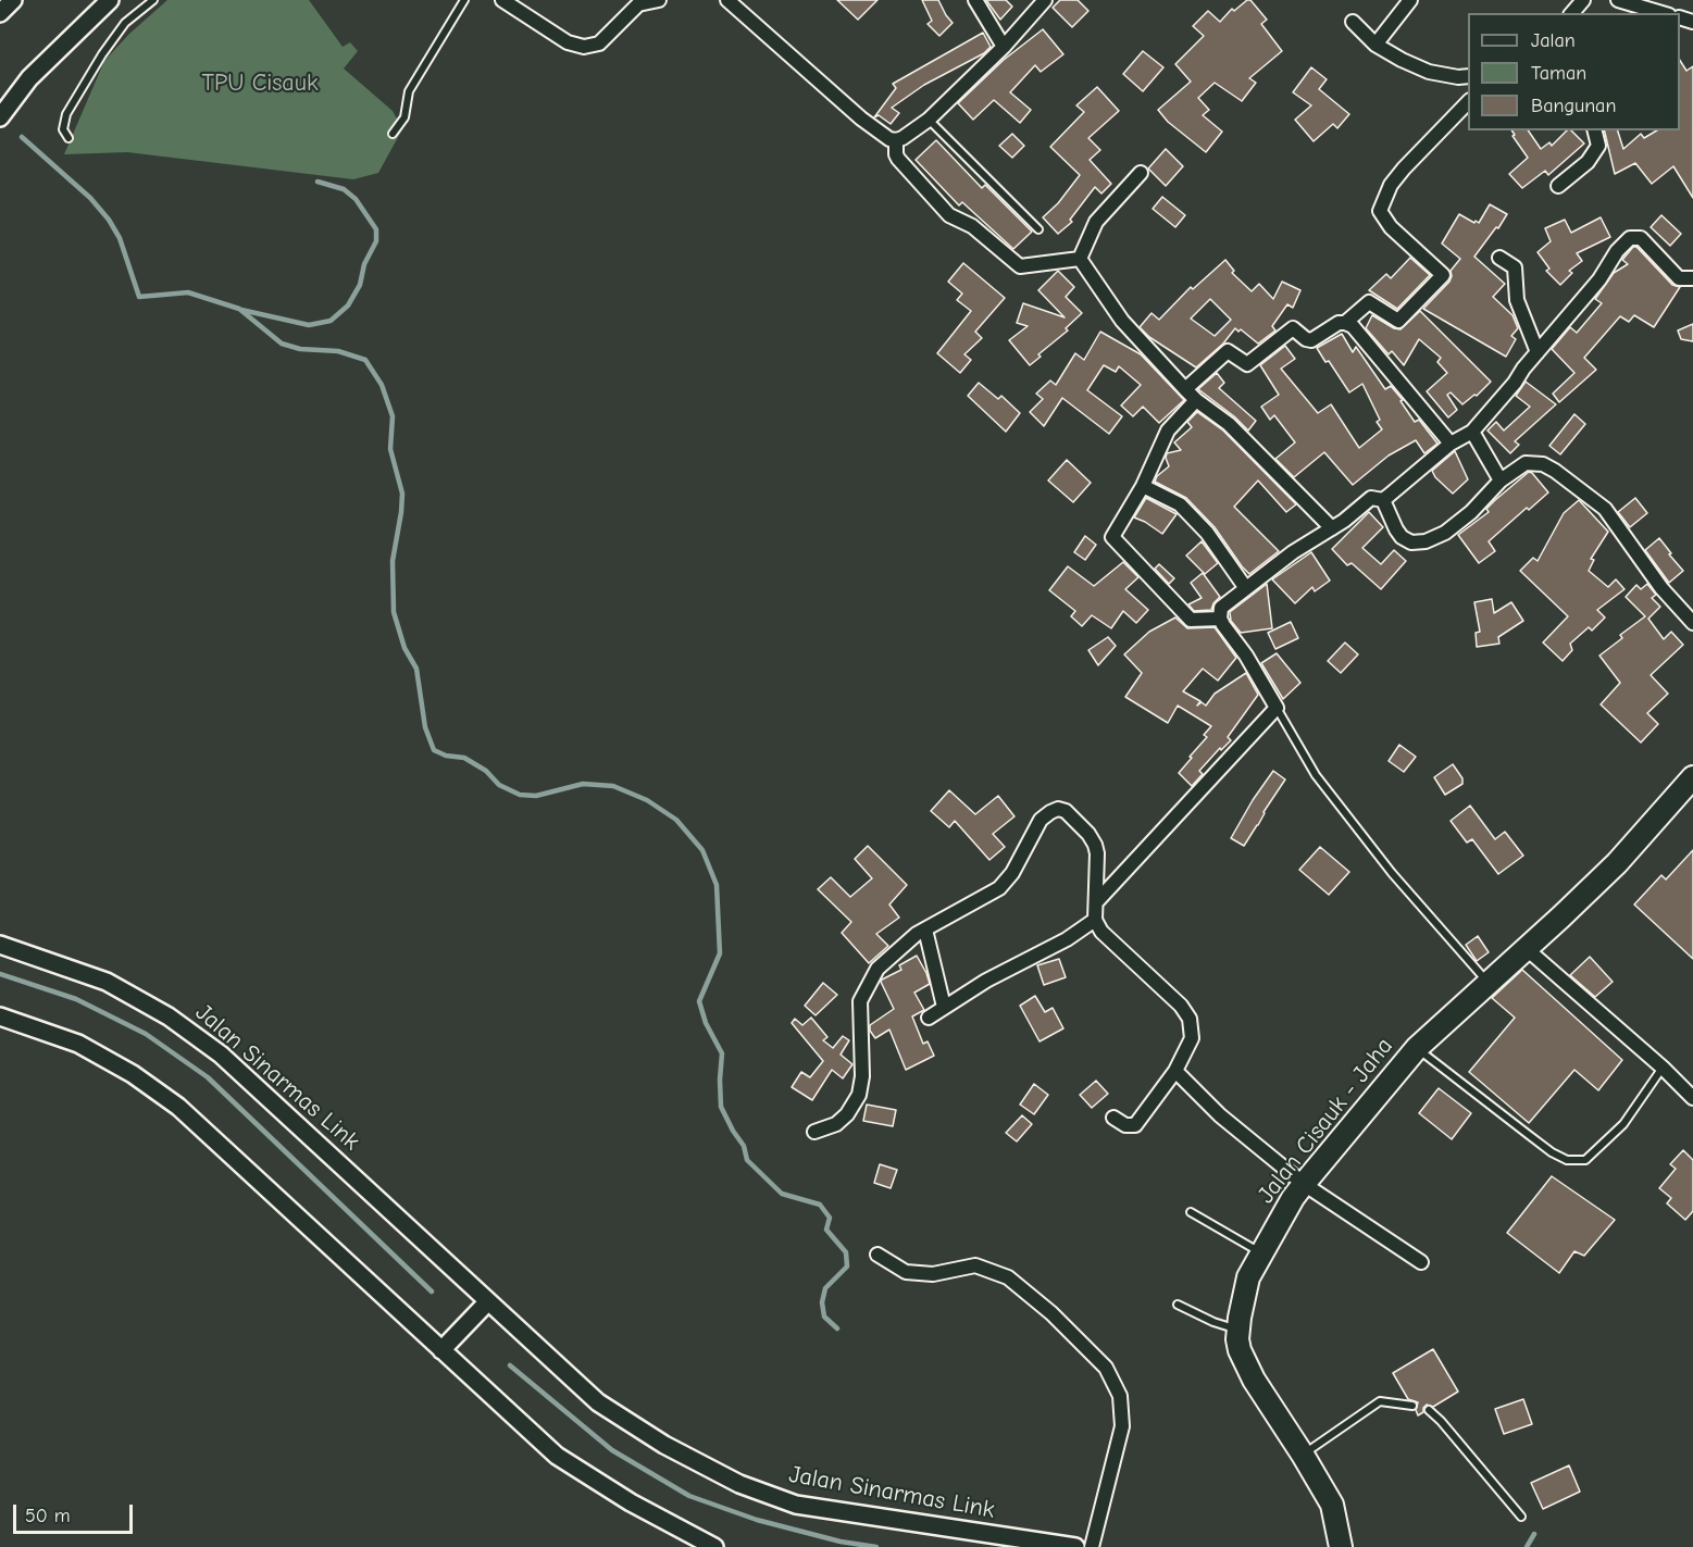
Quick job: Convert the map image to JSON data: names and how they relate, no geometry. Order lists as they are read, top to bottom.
{
  "streets": {
    "main road": ["Jalan Cisauk - Jaha"],
    "street": ["Jalan Sinarmas Link"]
  },
  "parks": ["TPU Cisauk"],
  "legend": ["Jalan", "Taman", "Bangunan"],
  "scale_bar": "50 m"
}
